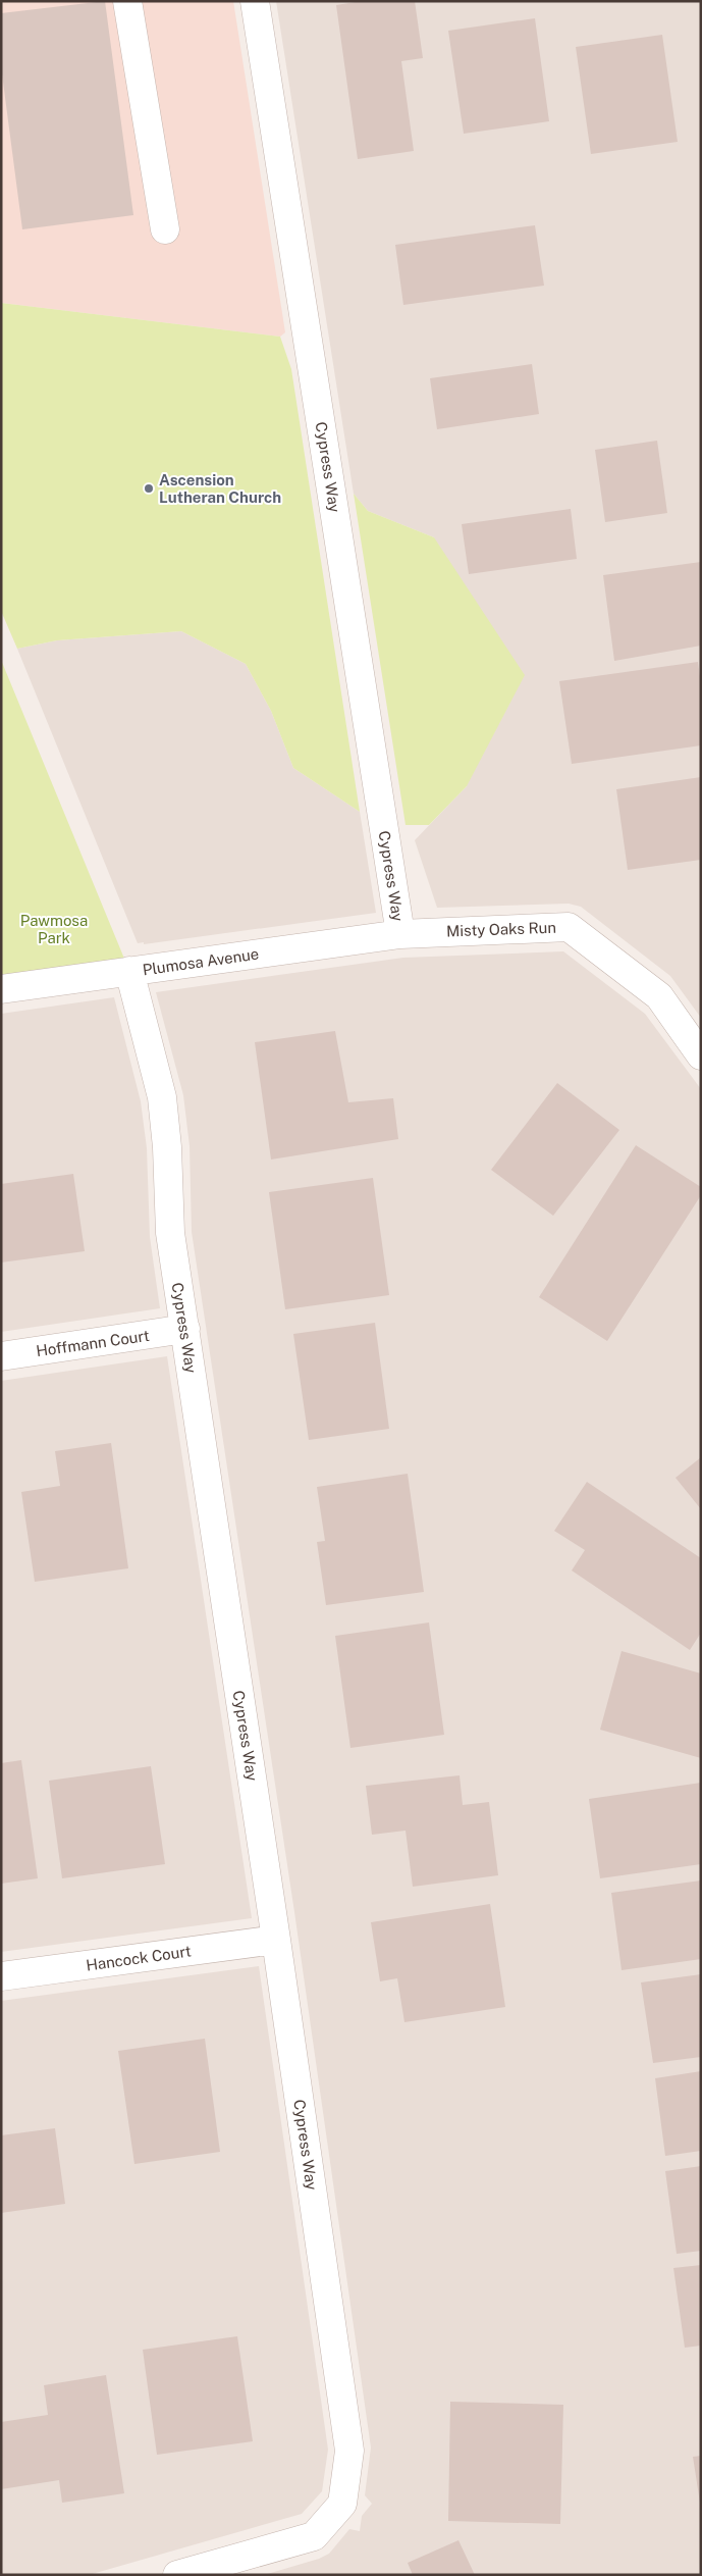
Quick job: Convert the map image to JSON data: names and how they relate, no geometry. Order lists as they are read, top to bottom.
{
  "streets": {
    "street": [
      "Cypress Way",
      "Misty Oaks Run",
      "Plumosa Avenue",
      "Hoffmann Court",
      "Hancock Court"
    ]
  },
  "crossings": [
    ["Cypress Way", "Misty Oaks Run"],
    ["Cypress Way", "Plumosa Avenue"],
    ["Cypress Way", "Hoffmann Court"],
    ["Cypress Way", "Hancock Court"],
    ["Misty Oaks Run", "Plumosa Avenue"]
  ],
  "parks": ["Pawmosa Park"],
  "places": ["Ascension Lutheran Church"]
}
